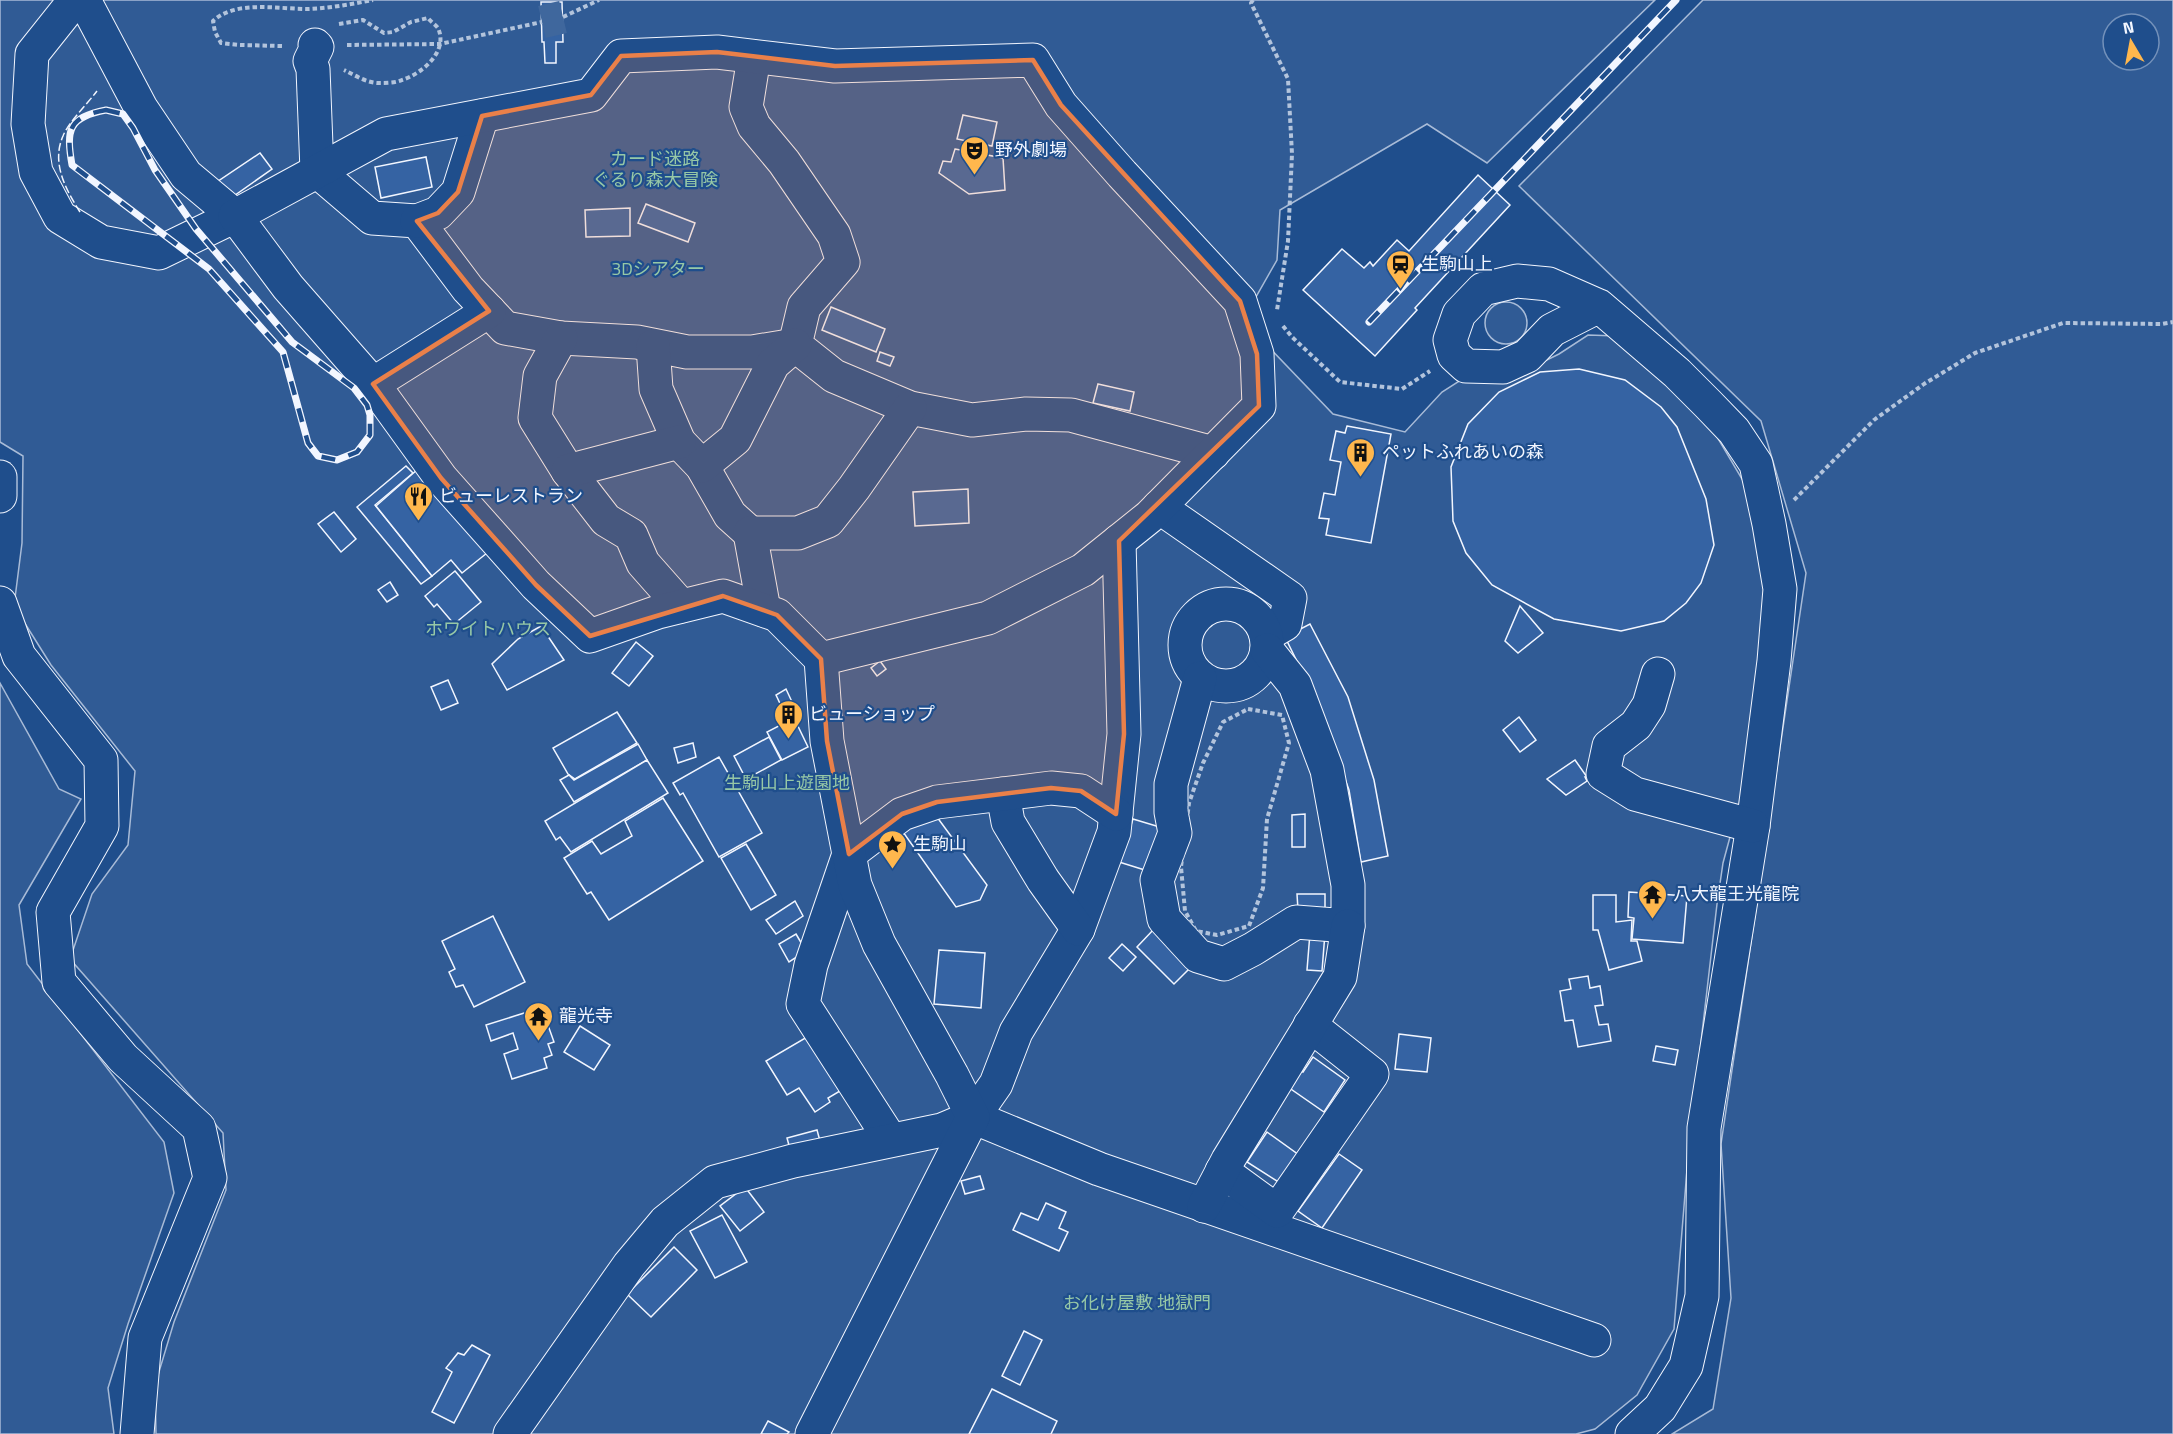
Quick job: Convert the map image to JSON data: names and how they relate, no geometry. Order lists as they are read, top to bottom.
{
  "parks": [
    "カード迷路 ぐるり森大冒険",
    "3Dシアター",
    "ホワイトハウス",
    "生駒山上遊園地",
    "お化け屋敷 地獄門"
  ],
  "places": {
    "theatre": ["野外劇場"],
    "station": ["生駒山上"],
    "building": ["ペットふれあいの森", "ビューショップ"],
    "restaurant": ["ビューレストラン"],
    "place": ["生駒山"],
    "temple": ["八大龍王光龍院", "龍光寺"]
  },
  "north": "top"
}
